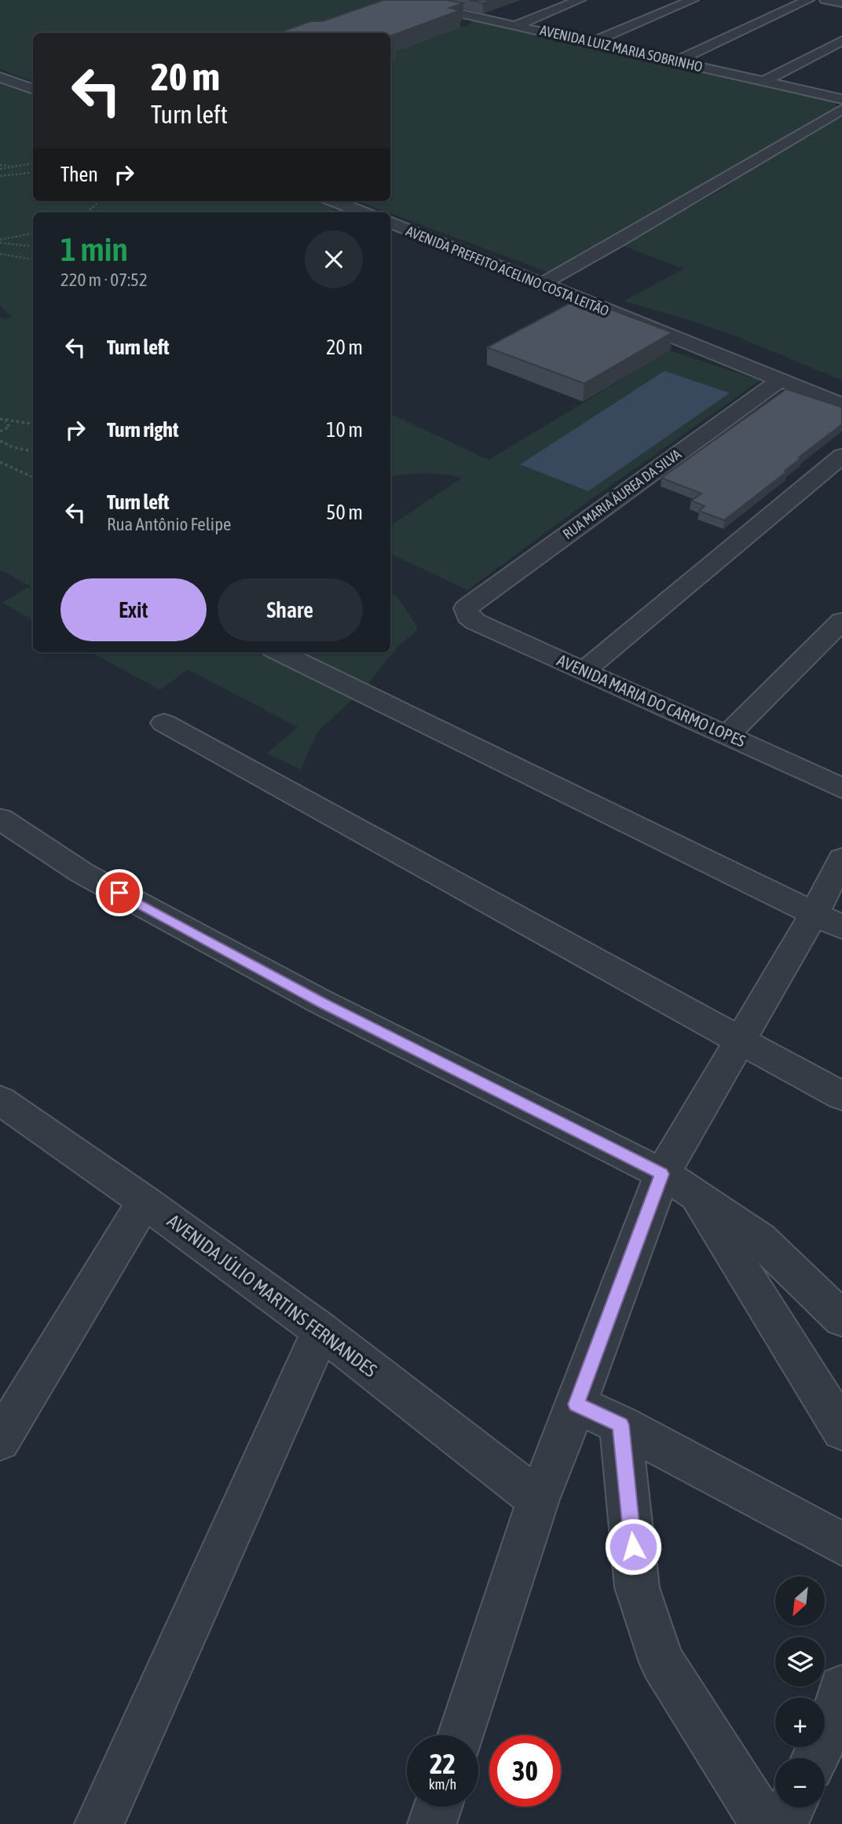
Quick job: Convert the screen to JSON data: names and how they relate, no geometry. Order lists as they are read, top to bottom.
{
  "streets": {
    "street": [
      "AVENIDA LUIZ MARIA SOBRINHO",
      "AVENIDA PREFEITO ACELINO COSTA LEITÃO",
      "RUA MARIA ÁUREA DA SILVA",
      "AVENIDA MARIA DO CARMO LOPES",
      "AVENIDA JÚLIO MARTINS FERNANDES"
    ]
  },
  "crossings": [
    ["AVENIDA PREFEITO ACELINO COSTA LEITÃO", "RUA MARIA ÁUREA DA SILVA"],
    ["RUA MARIA ÁUREA DA SILVA", "AVENIDA MARIA DO CARMO LOPES"]
  ],
  "north": "bottom left",
  "page": {
    "turn": ["20 m", "Turn left"],
    "then": "Then",
    "heading": ["1 min", "220 m · 07:52"],
    "list": [
      {
        "name": "Turn left",
        "value": "20 m"
      },
      {
        "name": "Turn right",
        "value": "10 m"
      },
      {
        "name": "Turn left",
        "note": "Rua Antônio Felipe",
        "value": "50 m"
      }
    ],
    "buttons": ["Exit", "Share"],
    "map_buttons": ["+", "−"],
    "speed": "22 km/h",
    "limit": "30"
  }
}
